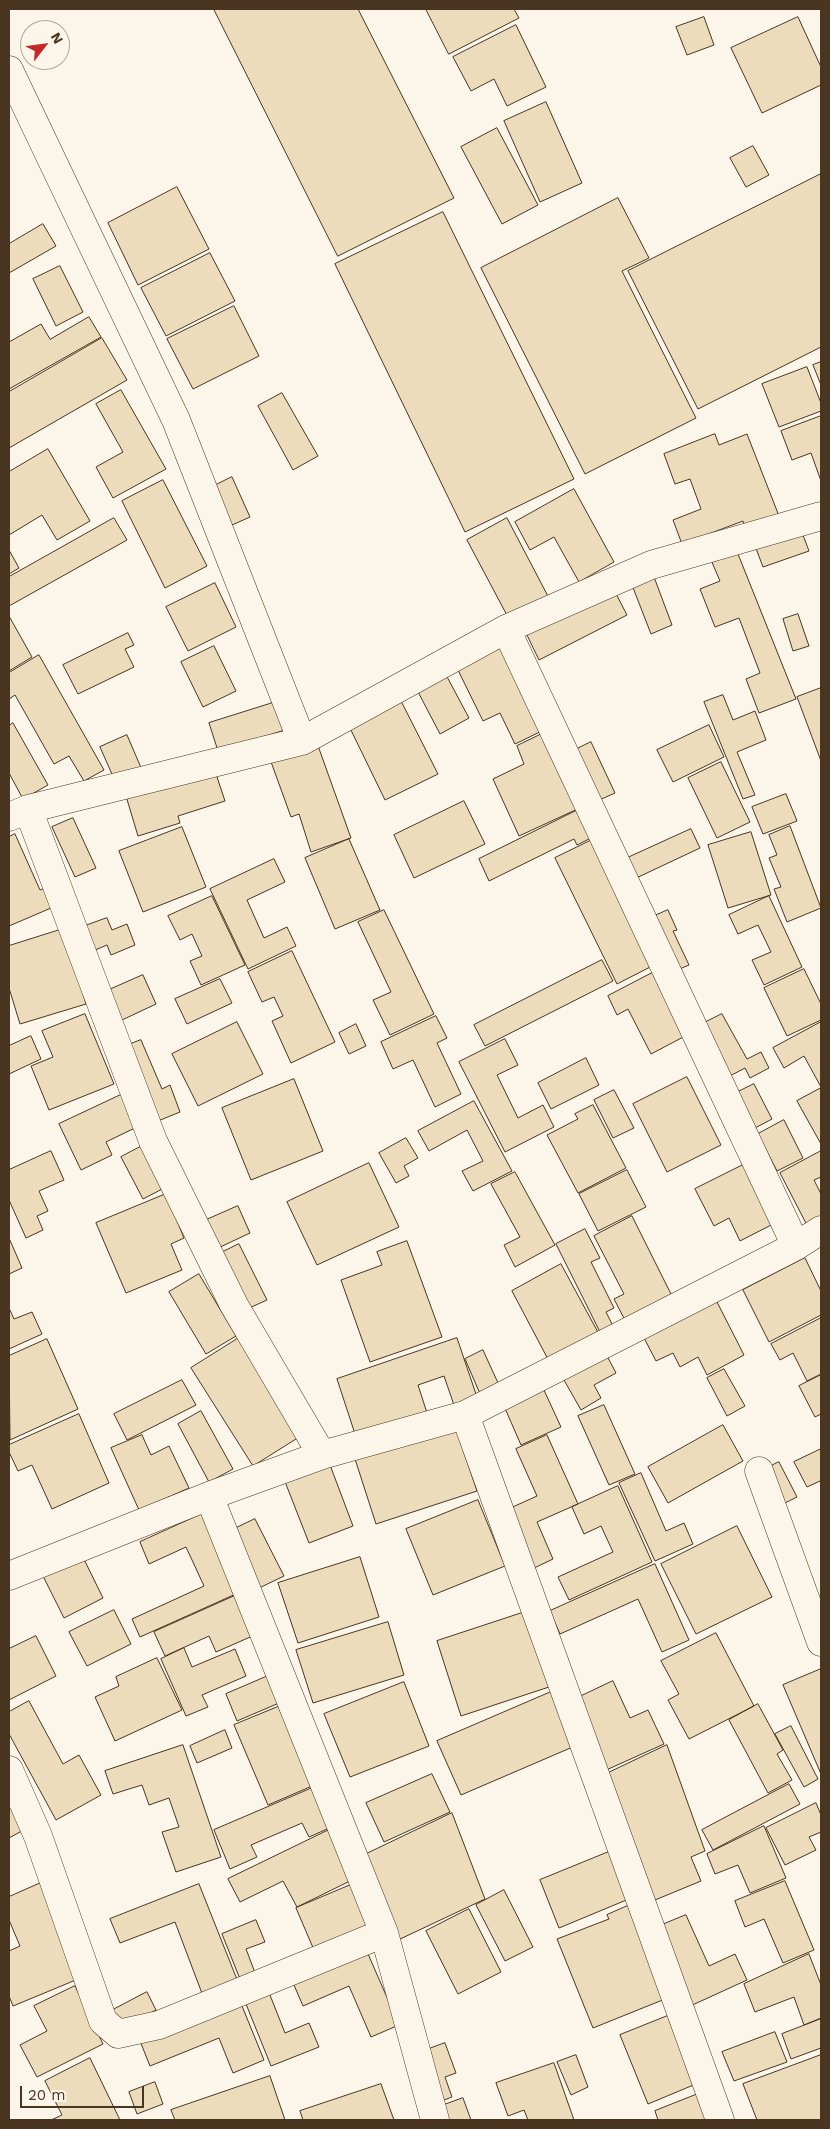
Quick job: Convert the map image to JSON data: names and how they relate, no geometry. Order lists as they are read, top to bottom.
{
  "scale_bar": "20 m",
  "north": "top right"
}
